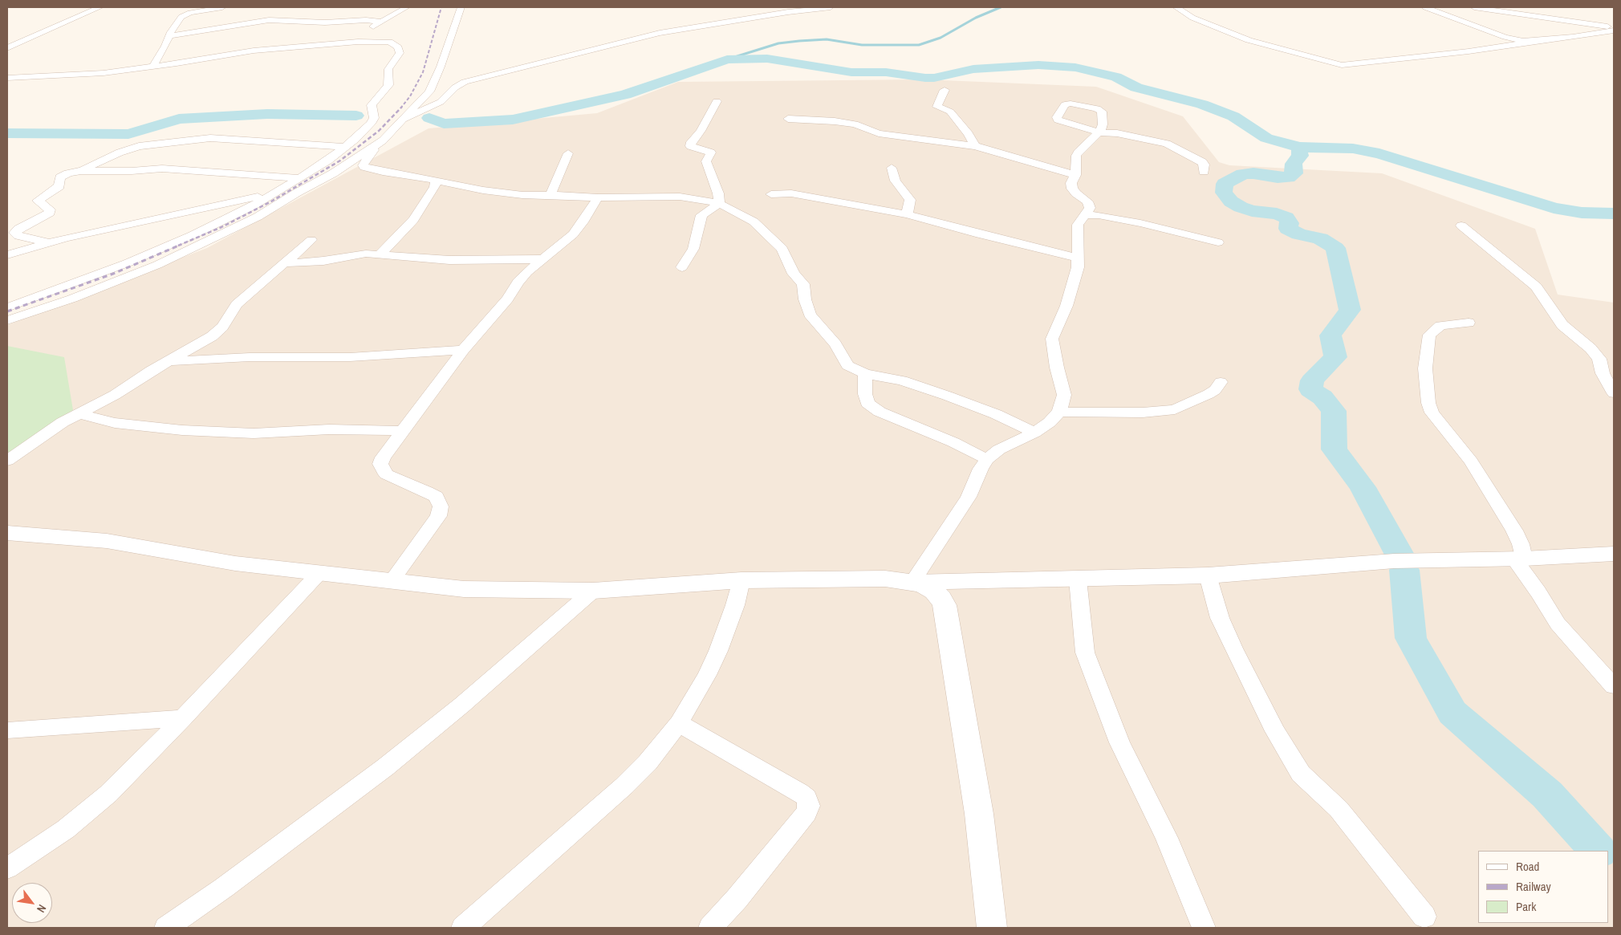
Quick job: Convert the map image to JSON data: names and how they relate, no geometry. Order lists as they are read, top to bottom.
{
  "legend": ["Road", "Railway", "Park"],
  "north": "bottom right"
}
